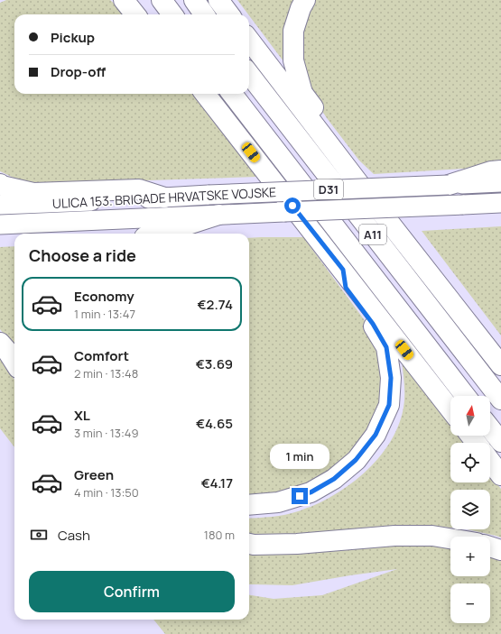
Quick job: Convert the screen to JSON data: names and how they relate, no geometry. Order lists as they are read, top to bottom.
{
  "streets": {
    "highway": ["A11"],
    "main road": ["D31", "ULICA 153. BRIGADE HRVATSKE VOJSKE"]
  },
  "north": "top",
  "page": {
    "banner": ["Pickup", "Drop-off"],
    "heading": "Choose a ride",
    "list": [
      {
        "name": "Economy",
        "note": "1 min · 13:47",
        "value": "€2.74"
      },
      {
        "name": "Comfort",
        "note": "2 min · 13:48",
        "value": "€3.69"
      },
      {
        "name": "XL",
        "note": "3 min · 13:49",
        "value": "€4.65"
      },
      {
        "name": "Green",
        "note": "4 min · 13:50",
        "value": "€4.17"
      }
    ],
    "map_buttons": ["+", "−"],
    "bubble": "1 min",
    "pay": ["Cash", "180 m"],
    "buttons": "Confirm"
  }
}
